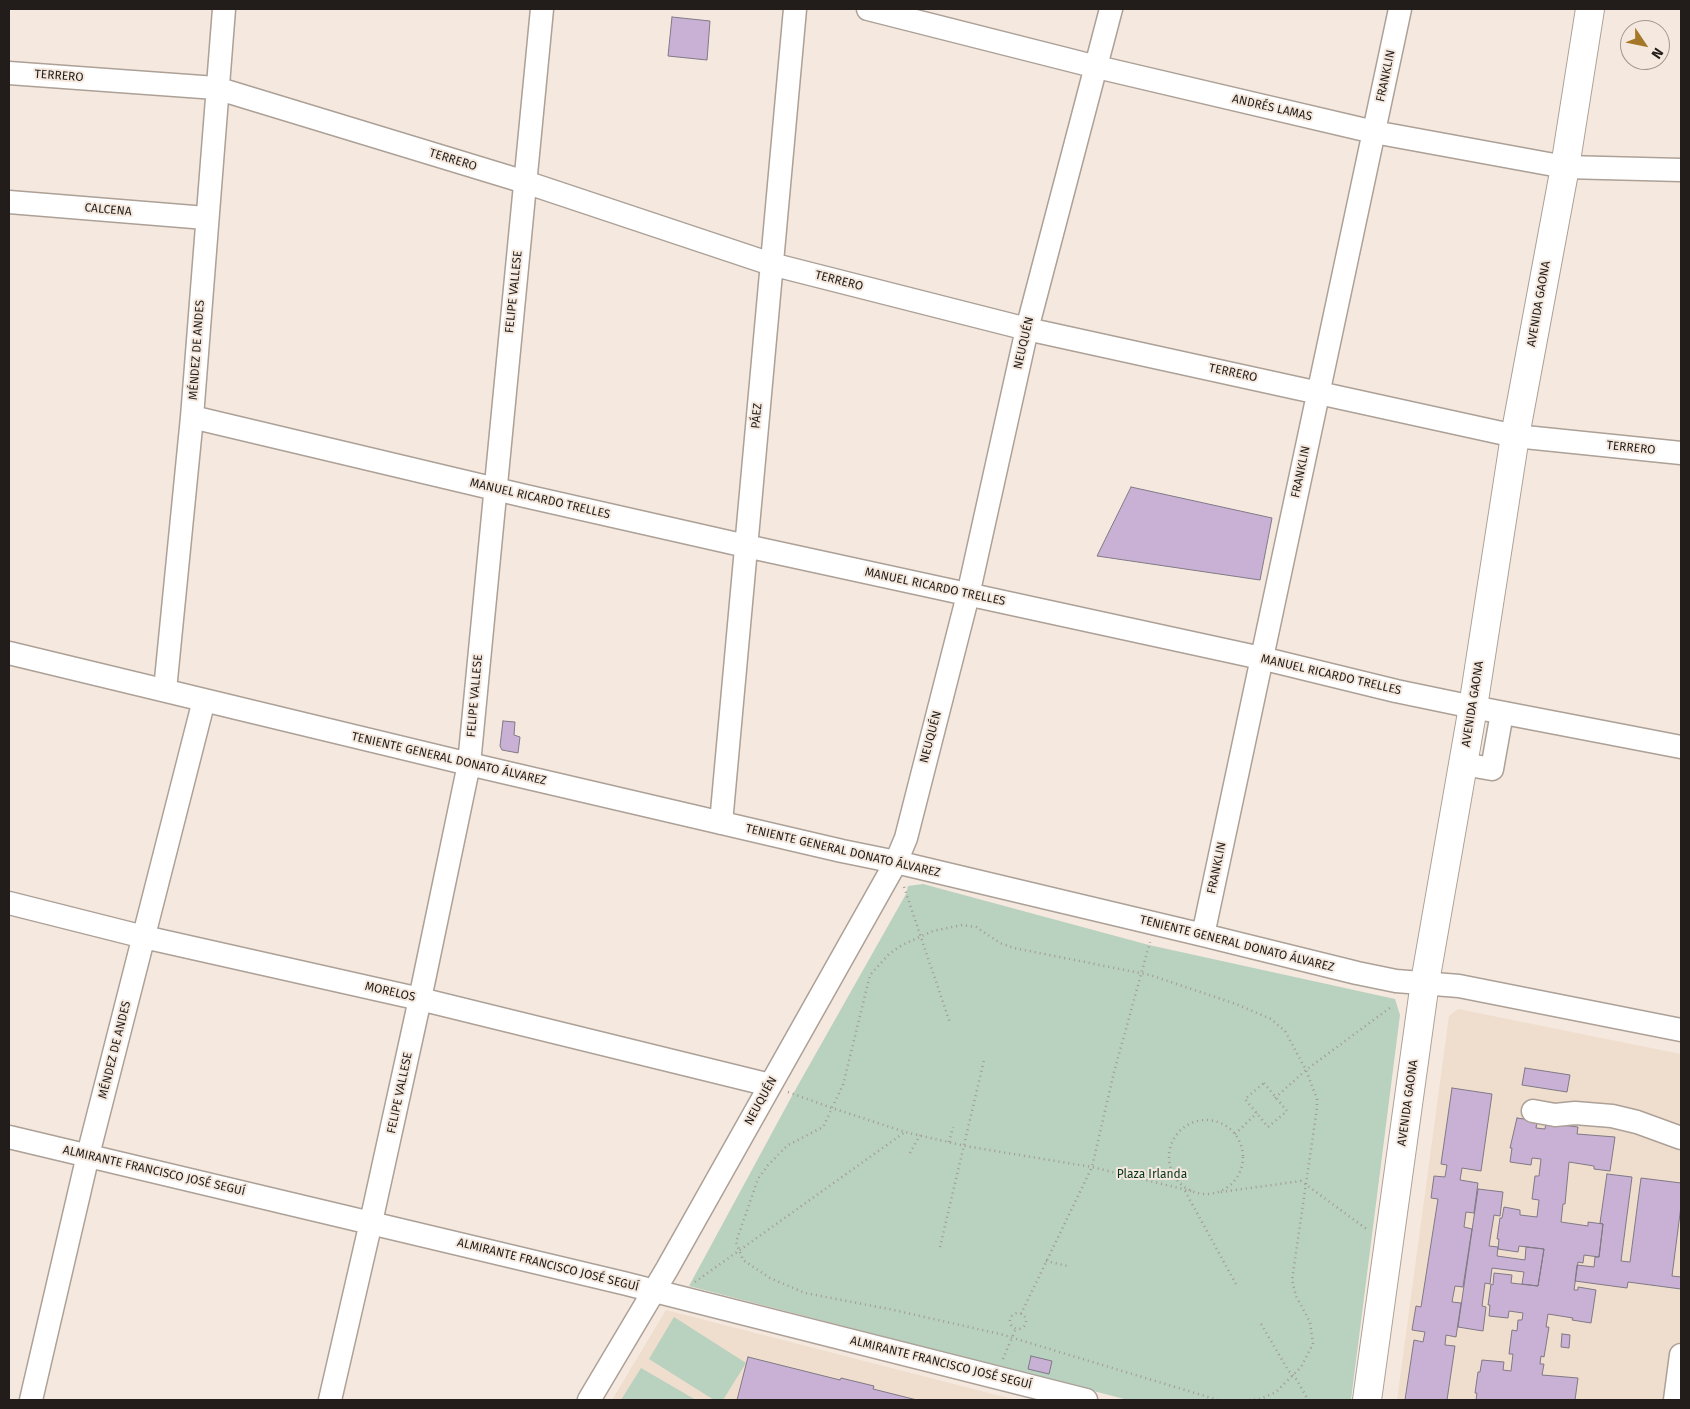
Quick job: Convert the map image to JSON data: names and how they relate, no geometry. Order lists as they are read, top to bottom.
{
  "streets": {
    "main road": ["AVENIDA GAONA"],
    "street": [
      "TERRERO",
      "FRANKLIN",
      "ANDRÉS LAMAS",
      "CALCENA",
      "FELIPE VALLESE",
      "NEUQUÉN",
      "MÉNDEZ DE ANDES",
      "PÁEZ",
      "MANUEL RICARDO TRELLES",
      "TENIENTE GENERAL DONATO ÁLVAREZ",
      "MORELOS",
      "ALMIRANTE FRANCISCO JOSÉ SEGUÍ"
    ]
  },
  "crossings": [
    ["TERRERO", "FRANKLIN"],
    ["TERRERO", "FELIPE VALLESE"],
    ["TERRERO", "AVENIDA GAONA"],
    ["TERRERO", "NEUQUÉN"],
    ["TERRERO", "MÉNDEZ DE ANDES"],
    ["TERRERO", "PÁEZ"],
    ["FRANKLIN", "ANDRÉS LAMAS"],
    ["FRANKLIN", "MANUEL RICARDO TRELLES"],
    ["FRANKLIN", "TENIENTE GENERAL DONATO ÁLVAREZ"],
    ["ANDRÉS LAMAS", "AVENIDA GAONA"],
    ["ANDRÉS LAMAS", "NEUQUÉN"],
    ["CALCENA", "MÉNDEZ DE ANDES"],
    ["FELIPE VALLESE", "MANUEL RICARDO TRELLES"],
    ["FELIPE VALLESE", "TENIENTE GENERAL DONATO ÁLVAREZ"],
    ["FELIPE VALLESE", "MORELOS"],
    ["FELIPE VALLESE", "ALMIRANTE FRANCISCO JOSÉ SEGUÍ"],
    ["AVENIDA GAONA", "MANUEL RICARDO TRELLES"],
    ["AVENIDA GAONA", "TENIENTE GENERAL DONATO ÁLVAREZ"],
    ["NEUQUÉN", "MANUEL RICARDO TRELLES"],
    ["NEUQUÉN", "TENIENTE GENERAL DONATO ÁLVAREZ"],
    ["NEUQUÉN", "MORELOS"],
    ["NEUQUÉN", "ALMIRANTE FRANCISCO JOSÉ SEGUÍ"],
    ["MÉNDEZ DE ANDES", "MANUEL RICARDO TRELLES"],
    ["MÉNDEZ DE ANDES", "TENIENTE GENERAL DONATO ÁLVAREZ"],
    ["MÉNDEZ DE ANDES", "MORELOS"],
    ["MÉNDEZ DE ANDES", "ALMIRANTE FRANCISCO JOSÉ SEGUÍ"],
    ["PÁEZ", "MANUEL RICARDO TRELLES"],
    ["PÁEZ", "TENIENTE GENERAL DONATO ÁLVAREZ"]
  ],
  "parks": ["Plaza Irlanda"],
  "north": "bottom right"
}
